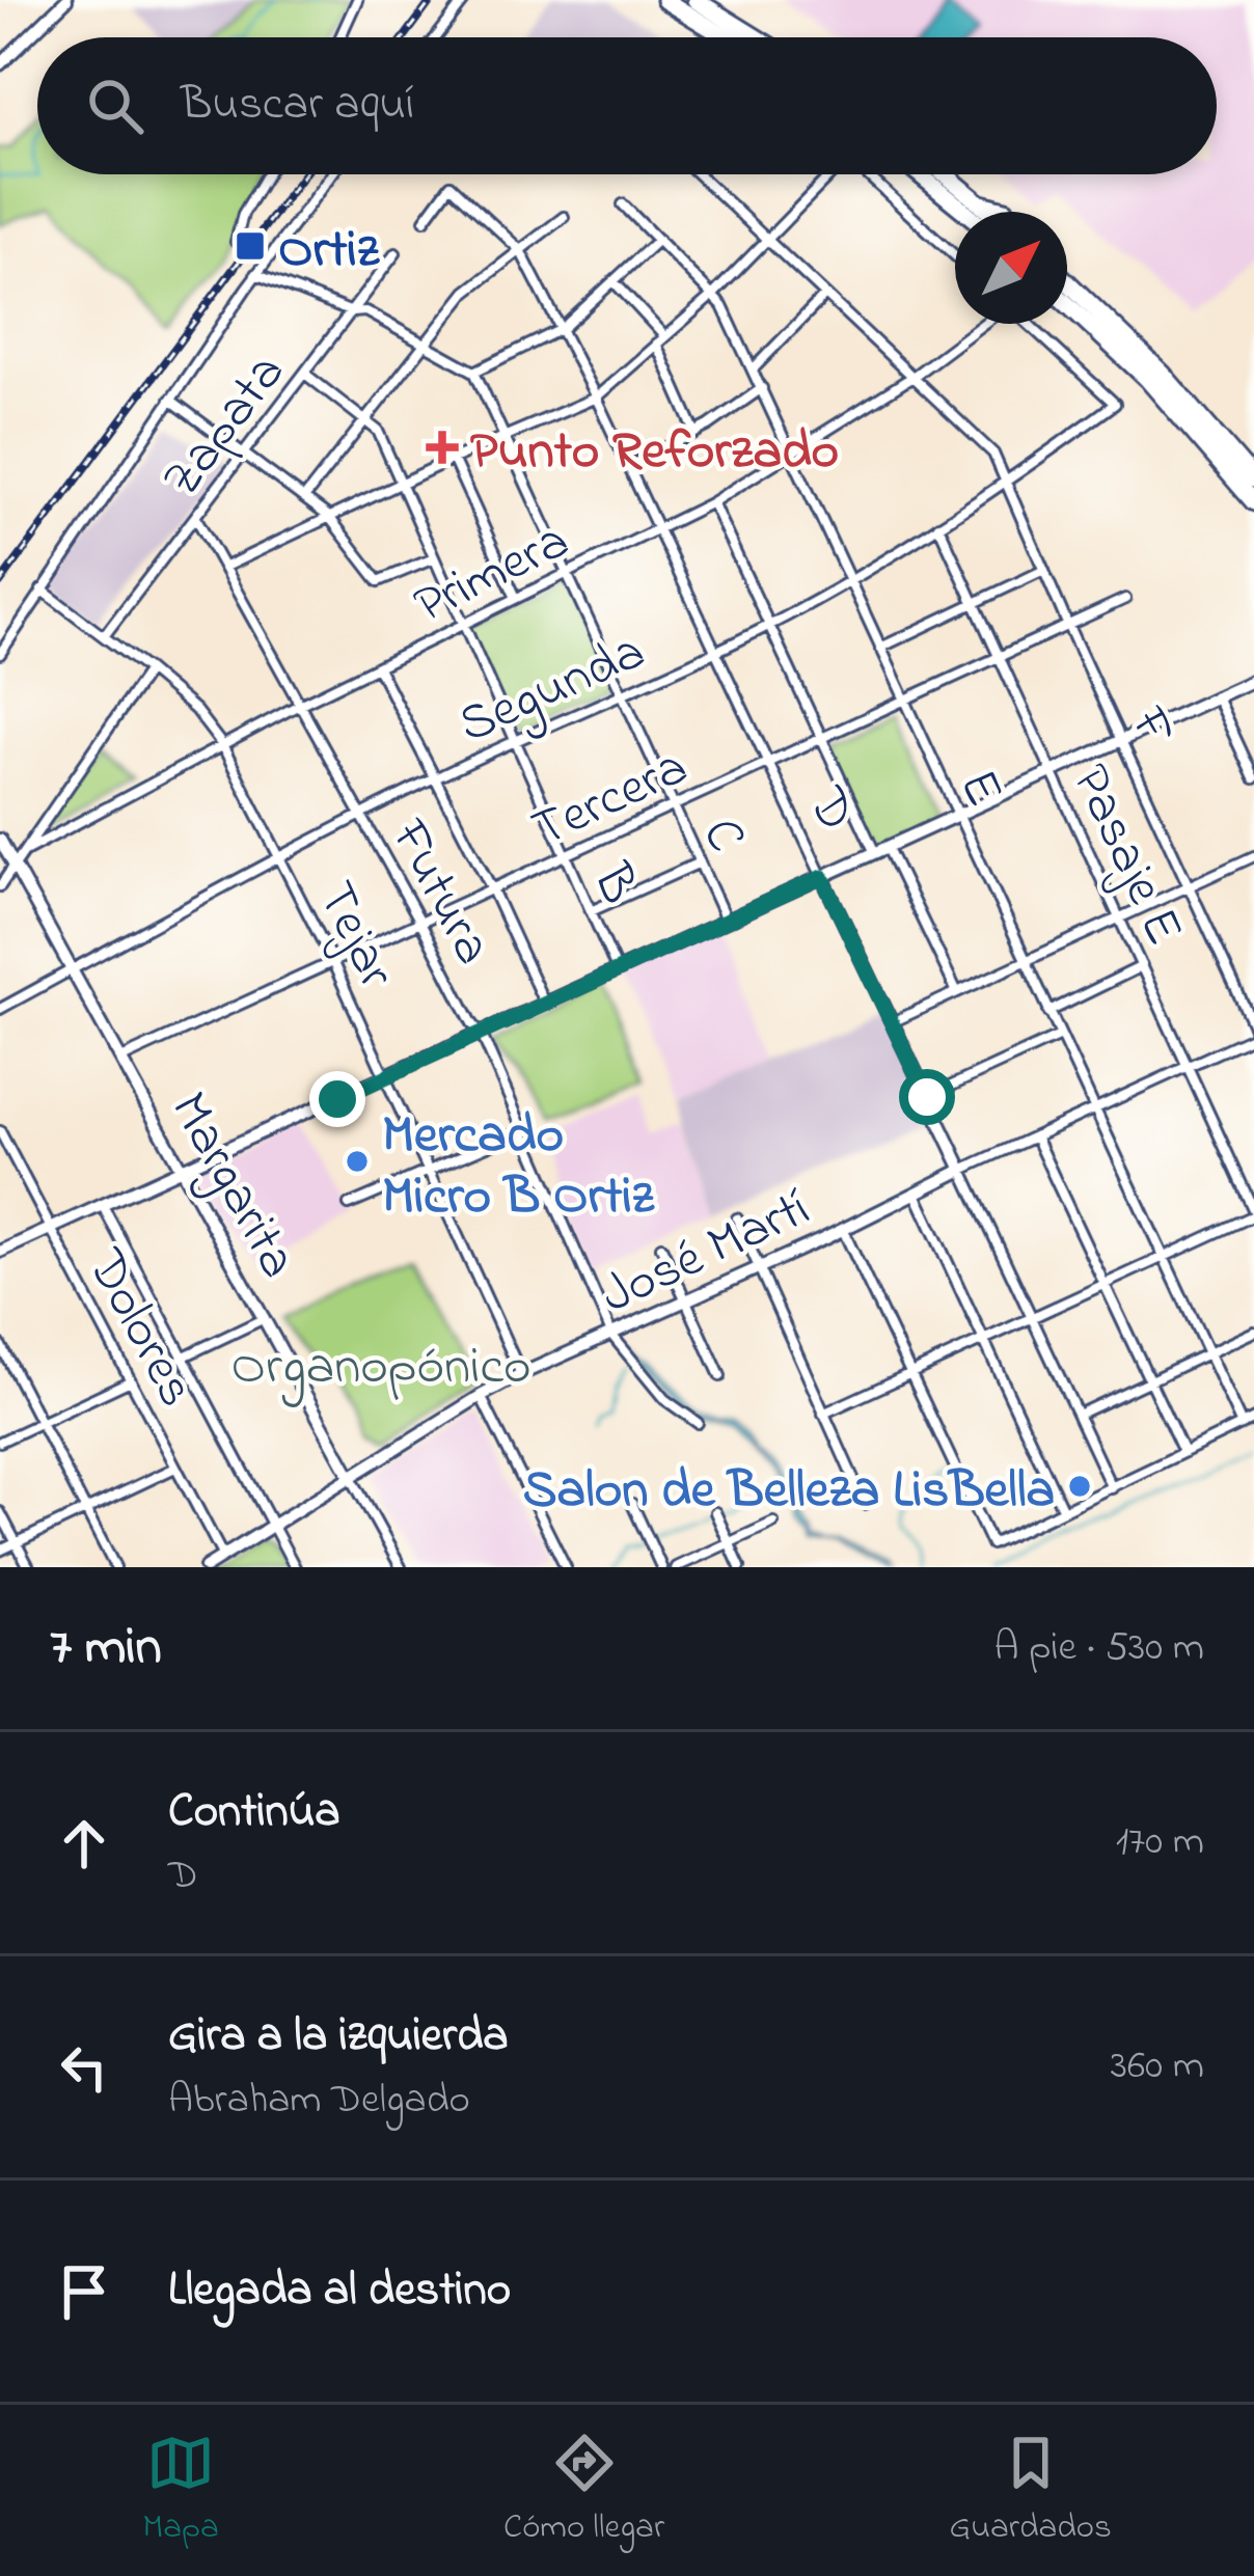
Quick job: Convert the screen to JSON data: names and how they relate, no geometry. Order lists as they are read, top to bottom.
{
  "streets": {
    "street": [
      "Zapata",
      "Primera",
      "Segunda",
      "F",
      "E",
      "Tercera",
      "D",
      "C",
      "Pasaje E",
      "B",
      "Futura",
      "Tejar",
      "Margarita",
      "José Martí",
      "Dolores"
    ]
  },
  "crossings": [
    ["Zapata", "Futura"],
    ["Zapata", "Tejar"],
    ["Primera", "F"],
    ["Primera", "E"],
    ["Primera", "D"],
    ["Primera", "C"],
    ["Primera", "B"],
    ["Primera", "Futura"],
    ["Primera", "Tejar"],
    ["Primera", "Margarita"],
    ["Segunda", "F"],
    ["Segunda", "E"],
    ["Segunda", "D"],
    ["Segunda", "C"],
    ["Segunda", "Pasaje E"],
    ["Segunda", "B"],
    ["Segunda", "Futura"],
    ["Segunda", "Tejar"],
    ["Segunda", "Margarita"],
    ["F", "Tercera"],
    ["F", "José Martí"],
    ["E", "Tercera"],
    ["E", "José Martí"],
    ["Tercera", "D"],
    ["Tercera", "C"],
    ["Tercera", "Pasaje E"],
    ["Tercera", "B"],
    ["Tercera", "Futura"],
    ["Tercera", "Tejar"],
    ["Tercera", "Margarita"],
    ["D", "José Martí"],
    ["Pasaje E", "José Martí"],
    ["Futura", "José Martí"],
    ["Tejar", "José Martí"],
    ["Margarita", "José Martí"],
    ["José Martí", "Dolores"]
  ],
  "parks": ["Organopónico"],
  "places": {
    "transit": ["Ortiz"],
    "health": ["Punto Reforzado"],
    "other": ["Mercado Micro B Ortiz", "Salon de Belleza LisBella"]
  },
  "north": "top right",
  "page": {
    "search": "Buscar aquí",
    "heading": ["7 min", "A pie · 530 m"],
    "list": [
      ["Continúa", "D", "170 m"],
      ["Gira a la izquierda", "Abraham Delgado", "360 m"],
      "Llegada al destino"
    ],
    "nav": ["Mapa", "Cómo llegar", "Guardados"]
  }
}
